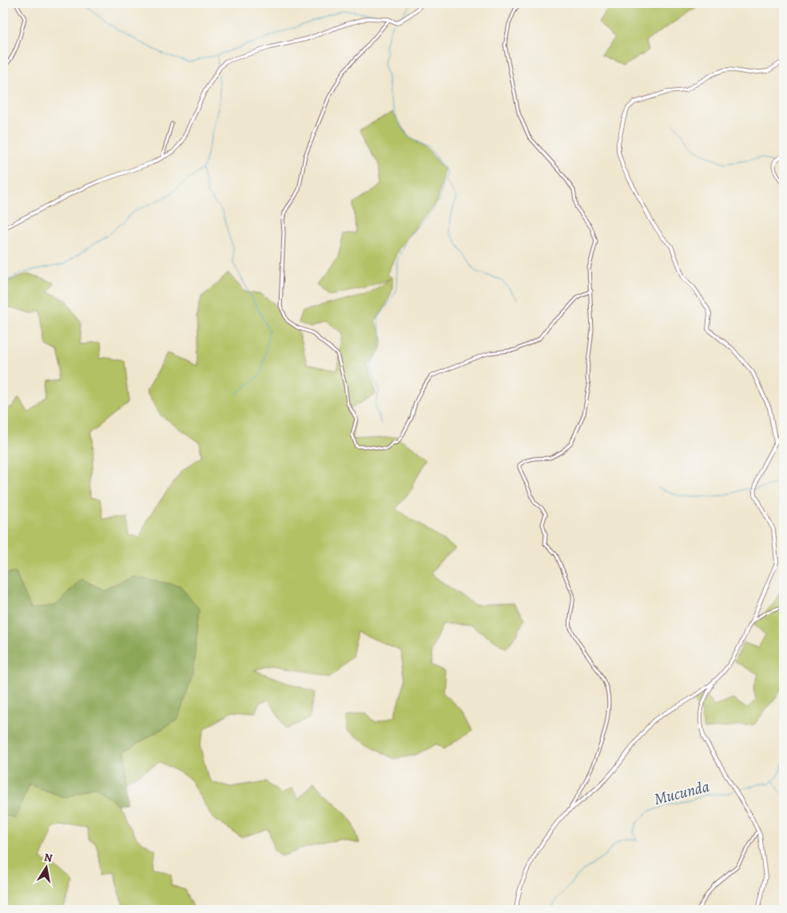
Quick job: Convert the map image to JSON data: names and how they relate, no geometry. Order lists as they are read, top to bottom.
{
  "water": ["Mucunda"],
  "north": "top"
}
